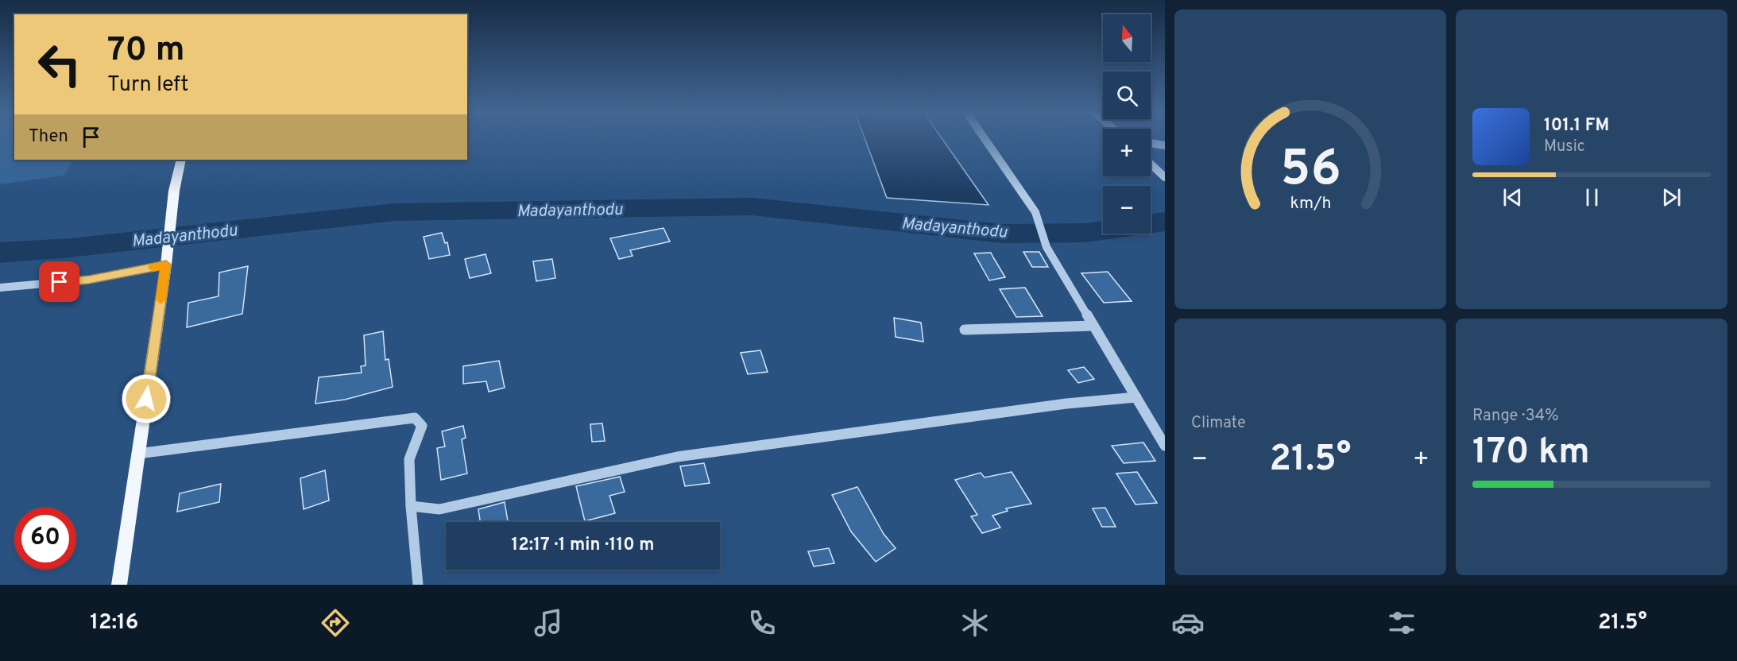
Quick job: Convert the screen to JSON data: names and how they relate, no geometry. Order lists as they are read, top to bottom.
{
  "water": ["Madayanthodu"],
  "north": "top",
  "page": {
    "map_buttons": ["+", "−"],
    "turn": ["70 m", "Turn left"],
    "song": ["101.1 FM", "Music"],
    "then": "Then",
    "tile": [
      "Climate",
      ["Range · 34%", "170 km"]
    ],
    "heat": ["−", "21.5°", "+"],
    "limit": "60",
    "trip": "12:17 · 1 min · 110 m",
    "tabs": ["12:16", "21.5°"],
    "gauge": ["56", "km/h"]
  }
}
